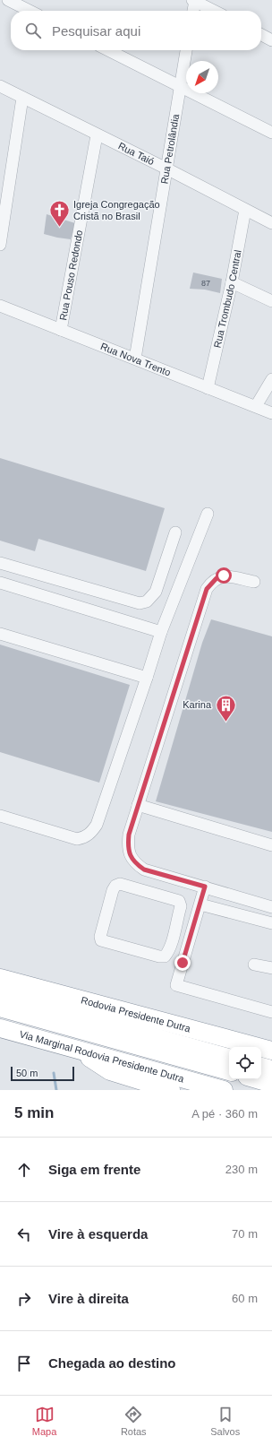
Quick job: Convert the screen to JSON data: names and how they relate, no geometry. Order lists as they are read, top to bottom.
{
  "streets": {
    "highway": ["Rodovia Presidente Dutra", "Via Marginal Rodovia Presidente Dutra"],
    "street": [
      "Rua Petrolândia",
      "Rua Taió",
      "Rua Pouso Redondo",
      "Rua Trombudo Central",
      "Rua Nova Trento"
    ]
  },
  "crossings": [
    ["Rua Petrolândia", "Rua Taió"],
    ["Rua Petrolândia", "Rua Nova Trento"],
    ["Rua Taió", "Rua Pouso Redondo"],
    ["Rua Taió", "Rua Trombudo Central"],
    ["Rua Pouso Redondo", "Rua Nova Trento"],
    ["Rua Trombudo Central", "Rua Nova Trento"]
  ],
  "places": {
    "church": ["Igreja Congregação Cristã no Brasil"],
    "building": ["Karina"]
  },
  "house_numbers": ["87"],
  "scale_bar": "50 m",
  "north": "bottom left",
  "page": {
    "search": "Pesquisar aqui",
    "scale": "50 m",
    "heading": ["5 min", "A pé · 360 m"],
    "list": [
      ["Siga em frente", "230 m"],
      ["Vire à esquerda", "70 m"],
      ["Vire à direita", "60 m"],
      "Chegada ao destino"
    ],
    "nav": ["Mapa", "Rotas", "Salvos"]
  }
}
